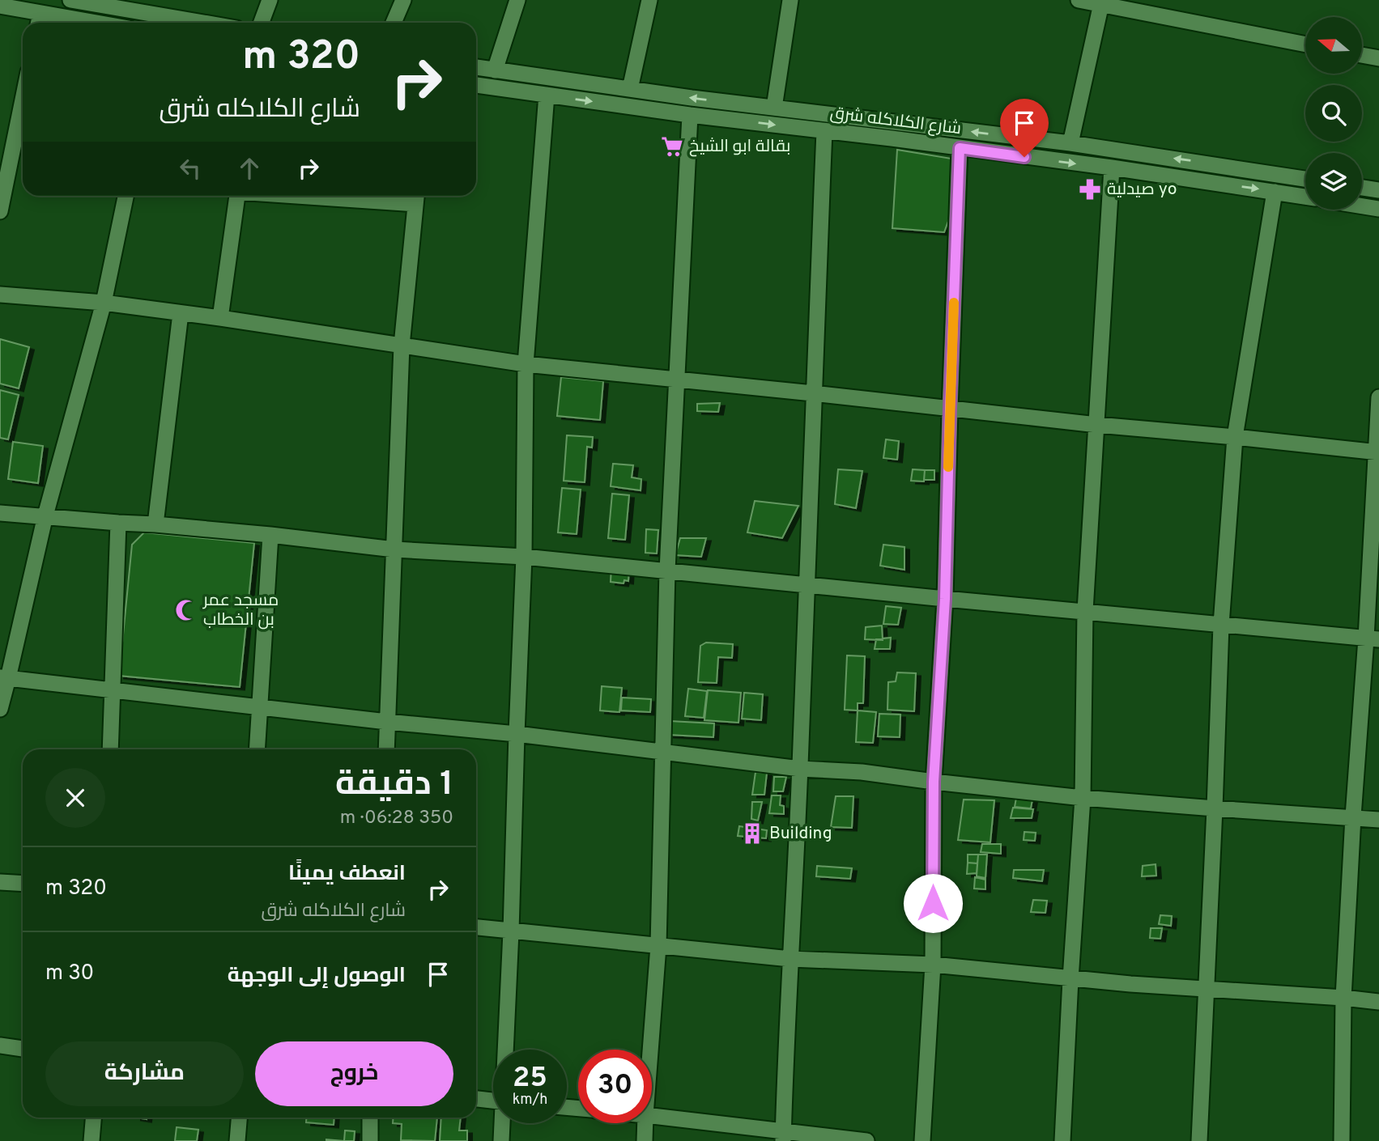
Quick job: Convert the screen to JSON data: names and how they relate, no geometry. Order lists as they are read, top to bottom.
{
  "streets": {
    "street": ["شارع الكلاكله شرق"]
  },
  "places": {
    "supermarket": ["بقالة ابو الشيخ"],
    "pharmacy": ["صيدلية yo"],
    "mosque": ["مسجد عمر بن الخطاب"],
    "building": ["Building"]
  },
  "north": "left",
  "page": {
    "turn": ["320 m", "شارع الكلاكله شرق"],
    "heading": ["1 دقيقة", "350 m · 06:28"],
    "list": [
      {
        "name": "انعطف يمينًا",
        "note": "شارع الكلاكله شرق",
        "value": "320 m"
      },
      {
        "name": "الوصول إلى الوجهة",
        "value": "30 m"
      }
    ],
    "buttons": ["خروج", "مشاركة"],
    "speed": "25 km/h",
    "limit": "30"
  }
}
